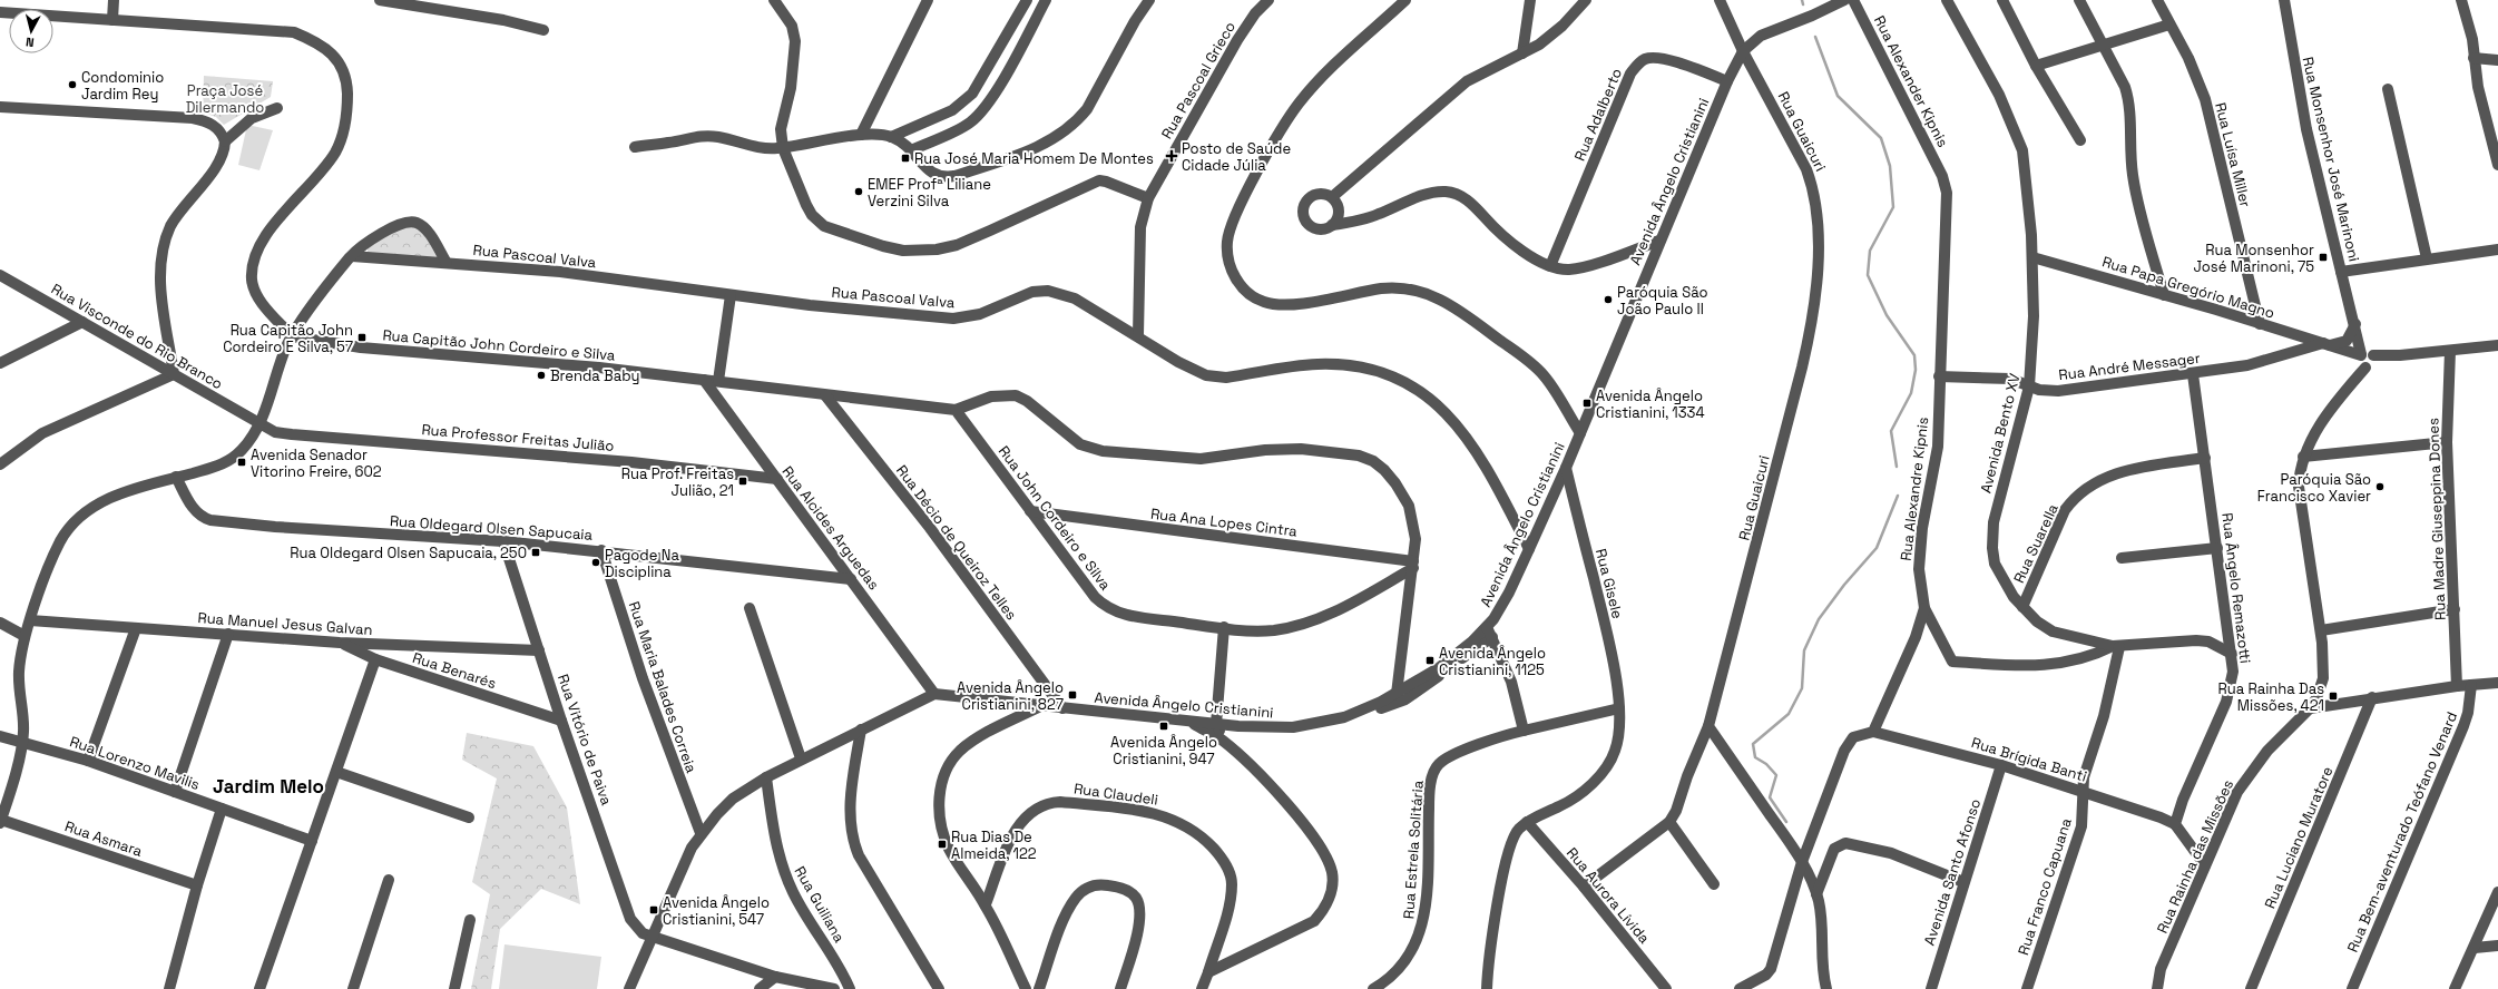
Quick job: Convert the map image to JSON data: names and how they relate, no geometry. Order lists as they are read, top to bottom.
{
  "streets": {
    "street": [
      "Rua Pascoal Grieco",
      "Rua Alexander Kipnis",
      "Rua Adalberto",
      "Rua Guaicuri",
      "Rua Luísa Miller",
      "Rua Monsenhor José Marinoni",
      "Avenida Ângelo Cristianini",
      "Rua Pascoal Valva",
      "Rua Papa Gregório Magno",
      "Rua Visconde do Rio Branco",
      "Rua Capitão John Cordeiro e Silva",
      "Rua André Messager",
      "Avenida Bento XV",
      "Rua Professor Freitas Julião",
      "Rua Alexandre Kipnis",
      "Rua John Cordeiro e Silva",
      "Rua Madre Giuseppina Dones",
      "Rua Ana Lopes Cintra",
      "Rua Oldegard Olsen Sapucaia",
      "Rua Alcides Arguedas",
      "Rua Décio de Queiroz Telles",
      "Rua Suarella",
      "Rua Gisele",
      "Rua Ângelo Remazotti",
      "Rua Manuel Jesus Galvan",
      "Rua Benarés",
      "Rua Maria Balades Correia",
      "Rua Vitório de Paiva",
      "Rua Brígida Banti",
      "Rua Lorenzo Mavilis",
      "Rua Claudeli",
      "Rua Bem-aventurado Teófano Venard",
      "Rua Luciano Muratore",
      "Rua Asmara",
      "Rua Estrela Solitária",
      "Rua Rainha das Missões",
      "Avenida Santo Afonso",
      "Rua Franco Capuana",
      "Rua Aurora Lívida",
      "Rua Guiliana"
    ]
  },
  "crossings": [
    ["Rua Pascoal Grieco", "Rua Pascoal Valva"],
    ["Rua Alexander Kipnis", "Rua Alexandre Kipnis"],
    ["Rua Adalberto", "Avenida Ângelo Cristianini"],
    ["Rua Guaicuri", "Avenida Ângelo Cristianini"],
    ["Rua Luísa Miller", "Rua Papa Gregório Magno"],
    ["Rua Monsenhor José Marinoni", "Rua Papa Gregório Magno"],
    ["Rua Monsenhor José Marinoni", "Rua André Messager"],
    ["Rua Monsenhor José Marinoni", "Rua Rainha das Missões"],
    ["Avenida Ângelo Cristianini", "Rua Pascoal Valva"],
    ["Avenida Ângelo Cristianini", "Rua Alcides Arguedas"],
    ["Avenida Ângelo Cristianini", "Rua Décio de Queiroz Telles"],
    ["Avenida Ângelo Cristianini", "Rua Gisele"],
    ["Rua Papa Gregório Magno", "Rua André Messager"],
    ["Rua Papa Gregório Magno", "Avenida Bento XV"],
    ["Rua Papa Gregório Magno", "Rua Rainha das Missões"],
    ["Rua Visconde do Rio Branco", "Rua Professor Freitas Julião"],
    ["Rua Capitão John Cordeiro e Silva", "Rua Alcides Arguedas"],
    ["Rua André Messager", "Avenida Bento XV"],
    ["Rua André Messager", "Rua Alexandre Kipnis"],
    ["Rua André Messager", "Rua Ângelo Remazotti"],
    ["Avenida Bento XV", "Rua Alexandre Kipnis"],
    ["Avenida Bento XV", "Rua Suarella"],
    ["Avenida Bento XV", "Rua Ângelo Remazotti"],
    ["Avenida Bento XV", "Rua Franco Capuana"],
    ["Rua Professor Freitas Julião", "Rua Alcides Arguedas"],
    ["Rua Alexandre Kipnis", "Rua Franco Capuana"],
    ["Rua John Cordeiro e Silva", "Rua Ana Lopes Cintra"],
    ["Rua Oldegard Olsen Sapucaia", "Rua Alcides Arguedas"],
    ["Rua Oldegard Olsen Sapucaia", "Rua Maria Balades Correia"],
    ["Rua Oldegard Olsen Sapucaia", "Rua Vitório de Paiva"],
    ["Rua Suarella", "Rua Ângelo Remazotti"],
    ["Rua Gisele", "Rua Estrela Solitária"],
    ["Rua Gisele", "Rua Aurora Lívida"],
    ["Rua Ângelo Remazotti", "Rua Brígida Banti"],
    ["Rua Manuel Jesus Galvan", "Rua Benarés"],
    ["Rua Manuel Jesus Galvan", "Rua Vitório de Paiva"],
    ["Rua Benarés", "Rua Vitório de Paiva"],
    ["Rua Brígida Banti", "Avenida Santo Afonso"],
    ["Rua Brígida Banti", "Rua Franco Capuana"]
  ],
  "districts": ["Jardim Melo"],
  "parks": ["Praça José Dilermando"],
  "places": {
    "other": [
      "Condominio Jardim Rey",
      "EMEF Profª Liliane Verzini Silva",
      "Paróquia São João Paulo II",
      "Brenda Baby",
      "Paróquia São Francisco Xavier",
      "Pagode Na Disciplina"
    ],
    "health": ["Posto de Saúde Cidade Júlia"],
    "transit": [
      "Rua José Maria Homem De Montes",
      "Rua Monsenhor José Marinoni, 75",
      "Rua Capitão John Cordeiro E Silva, 57",
      "Avenida Ângelo Cristianini, 1334",
      "Avenida Senador Vitorino Freire, 602",
      "Rua Prof. Freitas Julião, 21",
      "Rua Oldegard Olsen Sapucaia, 250",
      "Avenida Ângelo Cristianini, 1125",
      "Avenida Ângelo Cristianini, 827",
      "Rua Rainha Das Missões, 421",
      "Avenida Ângelo Cristianini, 947",
      "Rua Dias De Almeida, 122",
      "Avenida Ângelo Cristianini, 547"
    ]
  },
  "north": "bottom"
}
